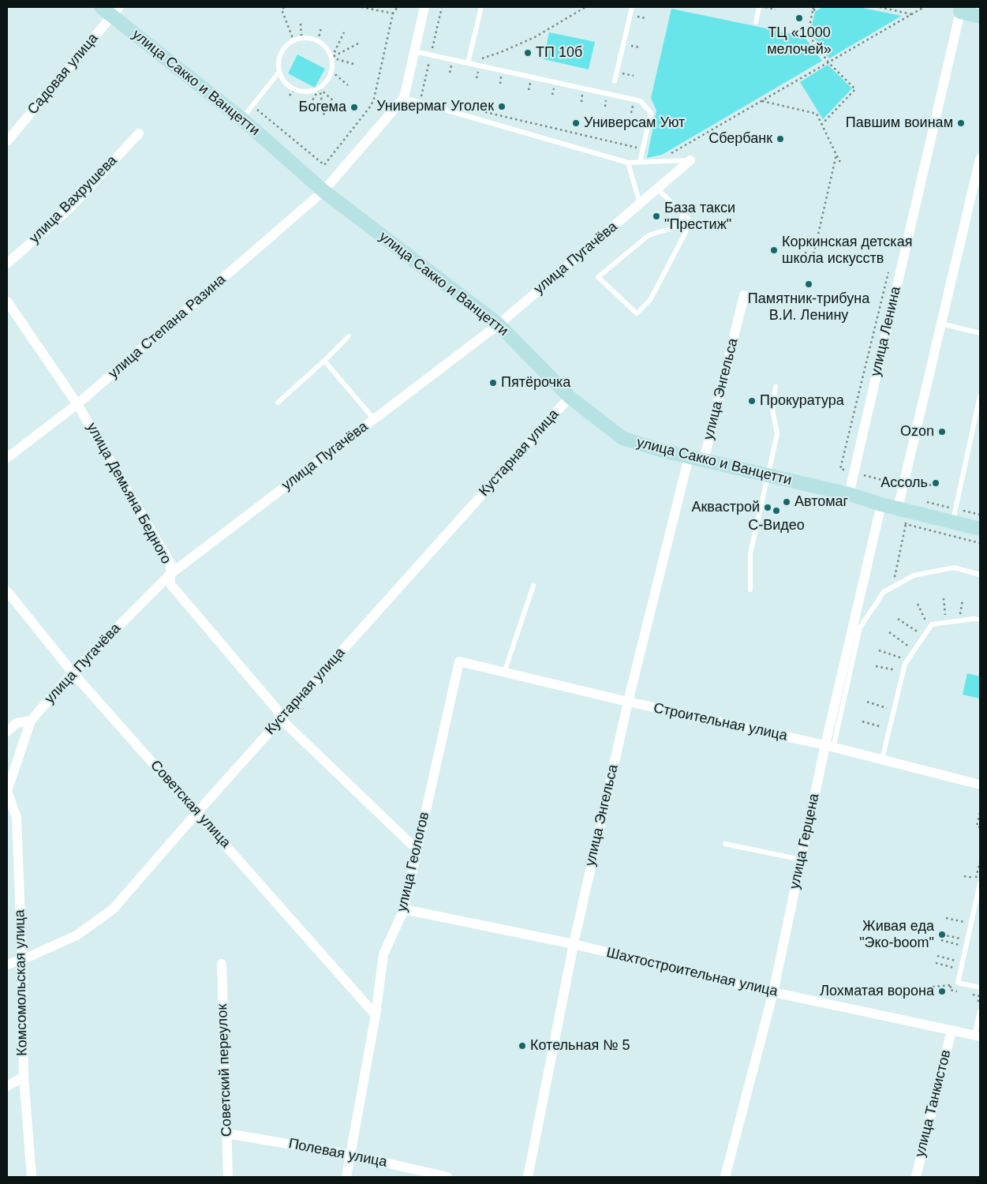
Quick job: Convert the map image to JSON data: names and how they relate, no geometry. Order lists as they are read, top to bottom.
{
  "streets": {
    "street": [
      "Садовая улица",
      "улица Сакко и Ванцетти",
      "улица Вахрушева",
      "улица Пугачёва",
      "улица Степана Разина",
      "улица Ленина",
      "улица Энгельса",
      "Кустарная улица",
      "улица Демьяна Бедного",
      "Строительная улица",
      "Советская улица",
      "улица Герцена",
      "улица Геологов",
      "Шахтостроительная улица",
      "Комсомольская улица",
      "Советский переулок",
      "улица Танкистов",
      "Полевая улица"
    ]
  },
  "crossings": [
    ["Садовая улица", "улица Сакко и Ванцетти"],
    ["улица Сакко и Ванцетти", "улица Пугачёва"],
    ["улица Сакко и Ванцетти", "улица Степана Разина"],
    ["улица Сакко и Ванцетти", "улица Ленина"],
    ["улица Сакко и Ванцетти", "улица Энгельса"],
    ["улица Сакко и Ванцетти", "Кустарная улица"],
    ["улица Сакко и Ванцетти", "улица Герцена"],
    ["улица Пугачёва", "улица Демьяна Бедного"],
    ["улица Пугачёва", "Советская улица"],
    ["улица Пугачёва", "Комсомольская улица"],
    ["улица Степана Разина", "улица Демьяна Бедного"],
    ["улица Энгельса", "Строительная улица"],
    ["улица Энгельса", "Шахтостроительная улица"],
    ["Кустарная улица", "улица Демьяна Бедного"],
    ["Кустарная улица", "Советская улица"],
    ["Кустарная улица", "Комсомольская улица"],
    ["улица Демьяна Бедного", "улица Геологов"],
    ["Строительная улица", "улица Герцена"],
    ["Строительная улица", "улица Геологов"],
    ["Советская улица", "улица Геологов"],
    ["улица Герцена", "Шахтостроительная улица"],
    ["улица Геологов", "Шахтостроительная улица"],
    ["улица Геологов", "Полевая улица"],
    ["Шахтостроительная улица", "улица Танкистов"],
    ["Советский переулок", "Полевая улица"]
  ],
  "places": [
    "ТЦ «1000 мелочей»",
    "ТП 10б",
    "Универмаг Уголек",
    "Богема",
    "Универсам Уют",
    "Павшим воинам",
    "Сбербанк",
    "База такси \"Престиж\"",
    "Коркинская детская школа искусств",
    "Памятник-трибуна В.И. Ленину",
    "Пятёрочка",
    "Прокуратура",
    "Ozon",
    "Ассоль",
    "Автомаг",
    "Аквастрой",
    "С-Видео",
    "Живая еда \"Эко-boom\"",
    "Лохматая ворона",
    "Котельная № 5"
  ]
}
